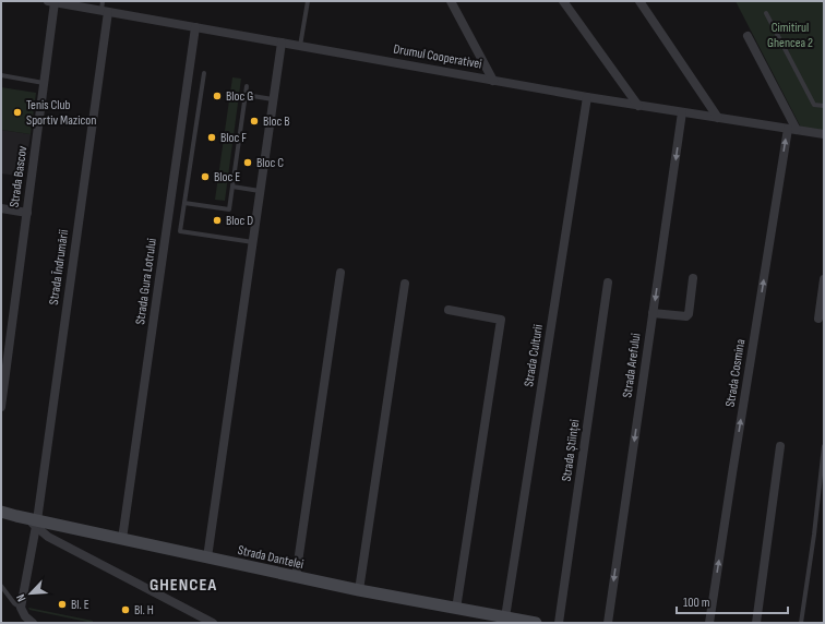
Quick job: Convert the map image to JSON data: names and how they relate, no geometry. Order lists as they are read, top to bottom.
{
  "streets": {
    "street": [
      "Drumul Cooperativei",
      "Strada Bascov",
      "Strada Îndrumării",
      "Strada Gura Lotrului",
      "Strada Culturii",
      "Strada Arefului",
      "Strada Cosmina",
      "Strada Științei",
      "Strada Dantelei"
    ]
  },
  "crossings": [
    ["Drumul Cooperativei", "Strada Bascov"],
    ["Drumul Cooperativei", "Strada Îndrumării"],
    ["Drumul Cooperativei", "Strada Gura Lotrului"],
    ["Drumul Cooperativei", "Strada Culturii"],
    ["Drumul Cooperativei", "Strada Arefului"],
    ["Drumul Cooperativei", "Strada Cosmina"],
    ["Strada Îndrumării", "Strada Dantelei"],
    ["Strada Gura Lotrului", "Strada Dantelei"],
    ["Strada Culturii", "Strada Dantelei"]
  ],
  "one_way": ["Strada Arefului"],
  "districts": ["GHENCEA"],
  "parks": ["Cimitirul Ghencea 2"],
  "places": [
    "Bloc G",
    "Tenis Club Sportiv Mazicon",
    "Bloc B",
    "Bloc F",
    "Bloc C",
    "Bloc E",
    "Bloc D",
    "Bl. E",
    "Bl. H"
  ],
  "scale_bar": "100 m",
  "north": "bottom left"
}
